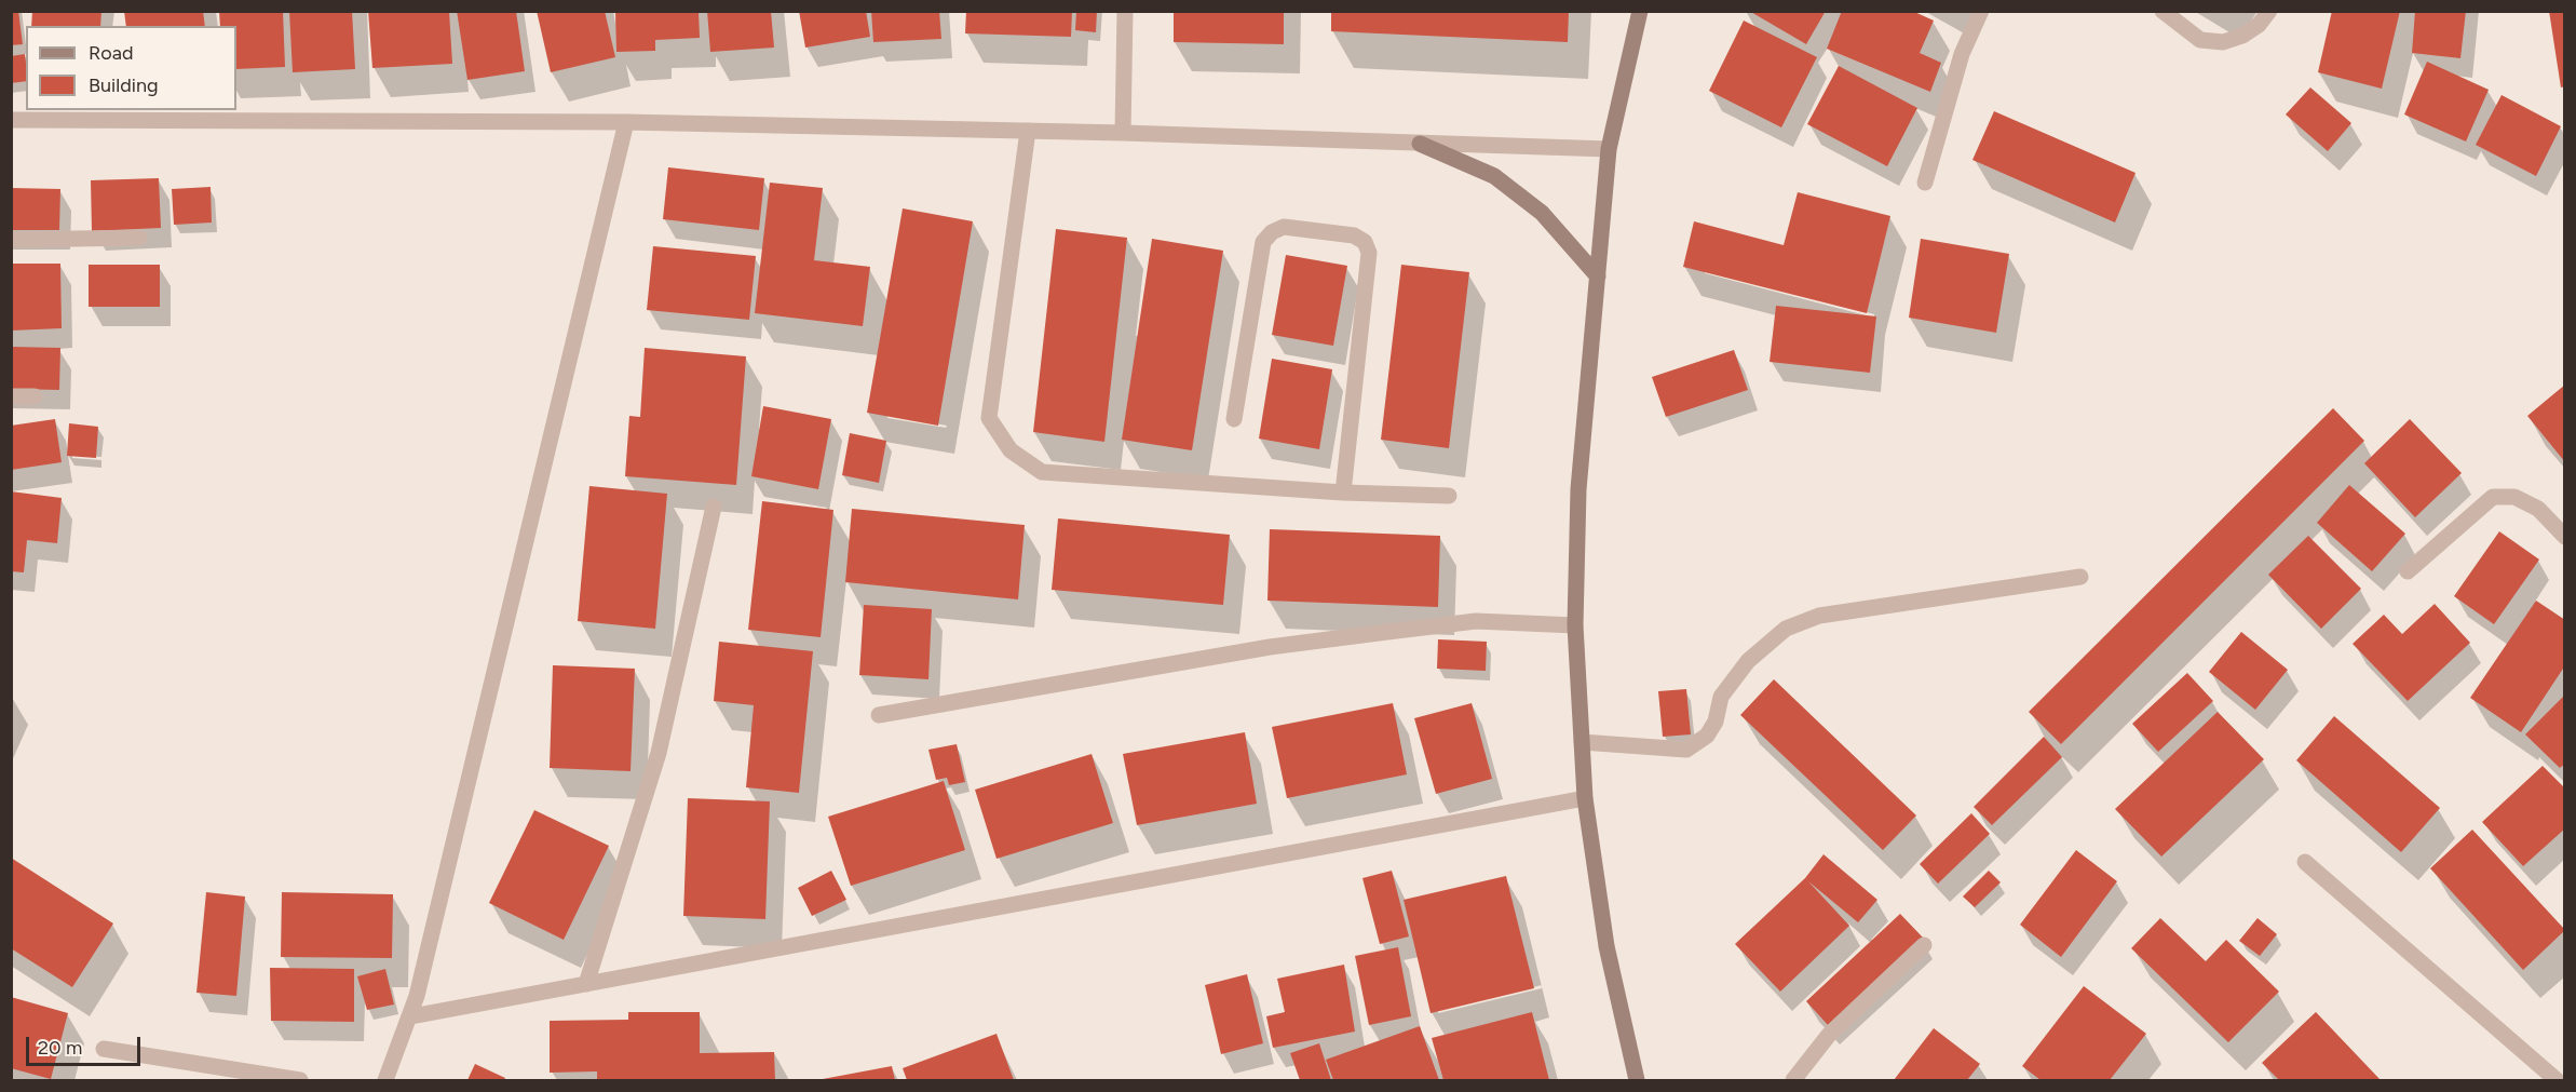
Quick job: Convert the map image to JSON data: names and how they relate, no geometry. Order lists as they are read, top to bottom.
{
  "legend": ["Road", "Building"],
  "scale_bar": "20 m"
}
